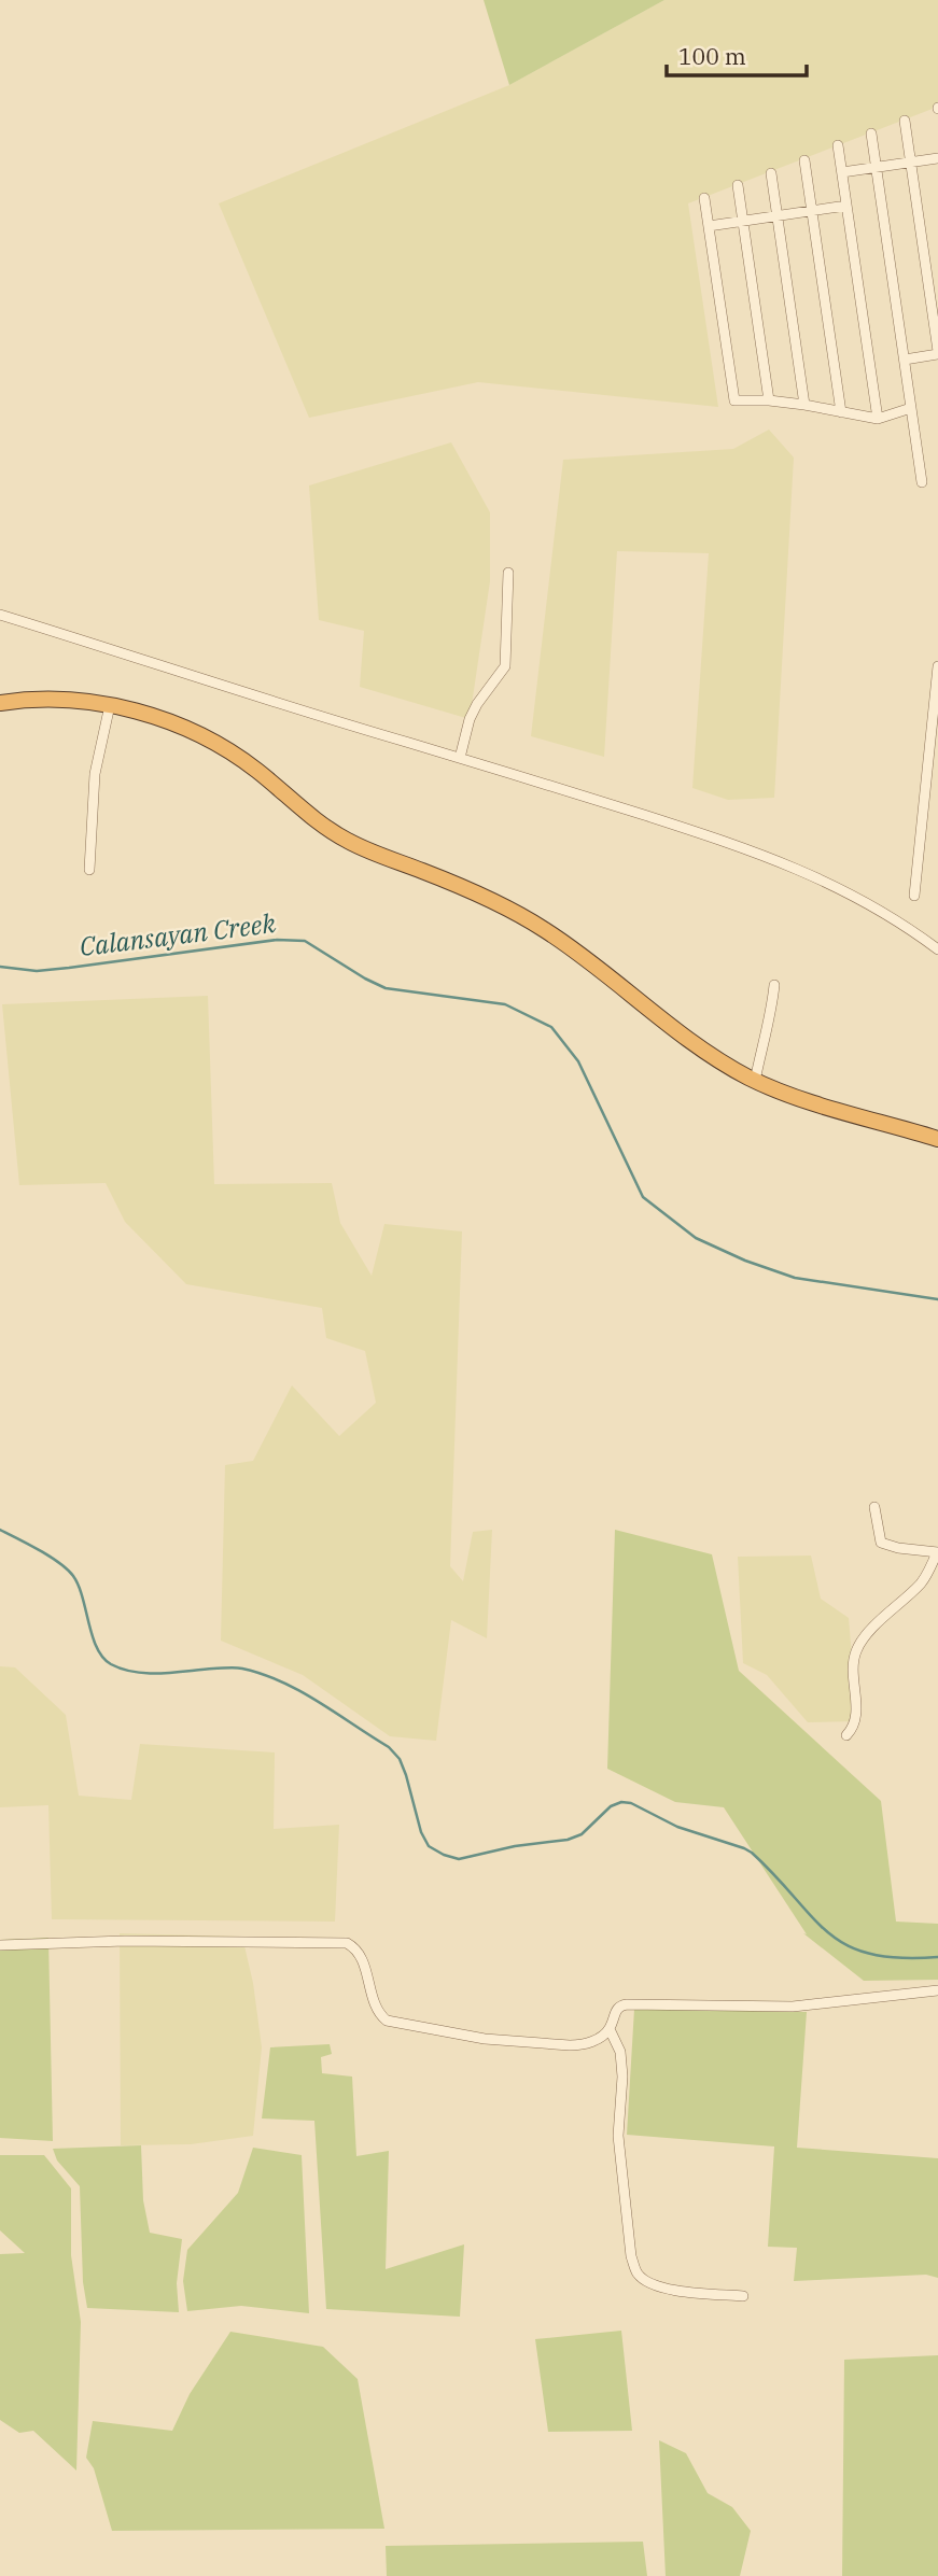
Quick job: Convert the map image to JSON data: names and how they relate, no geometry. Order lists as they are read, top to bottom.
{
  "water": ["Calansayan Creek"],
  "scale_bar": "100 m"
}
